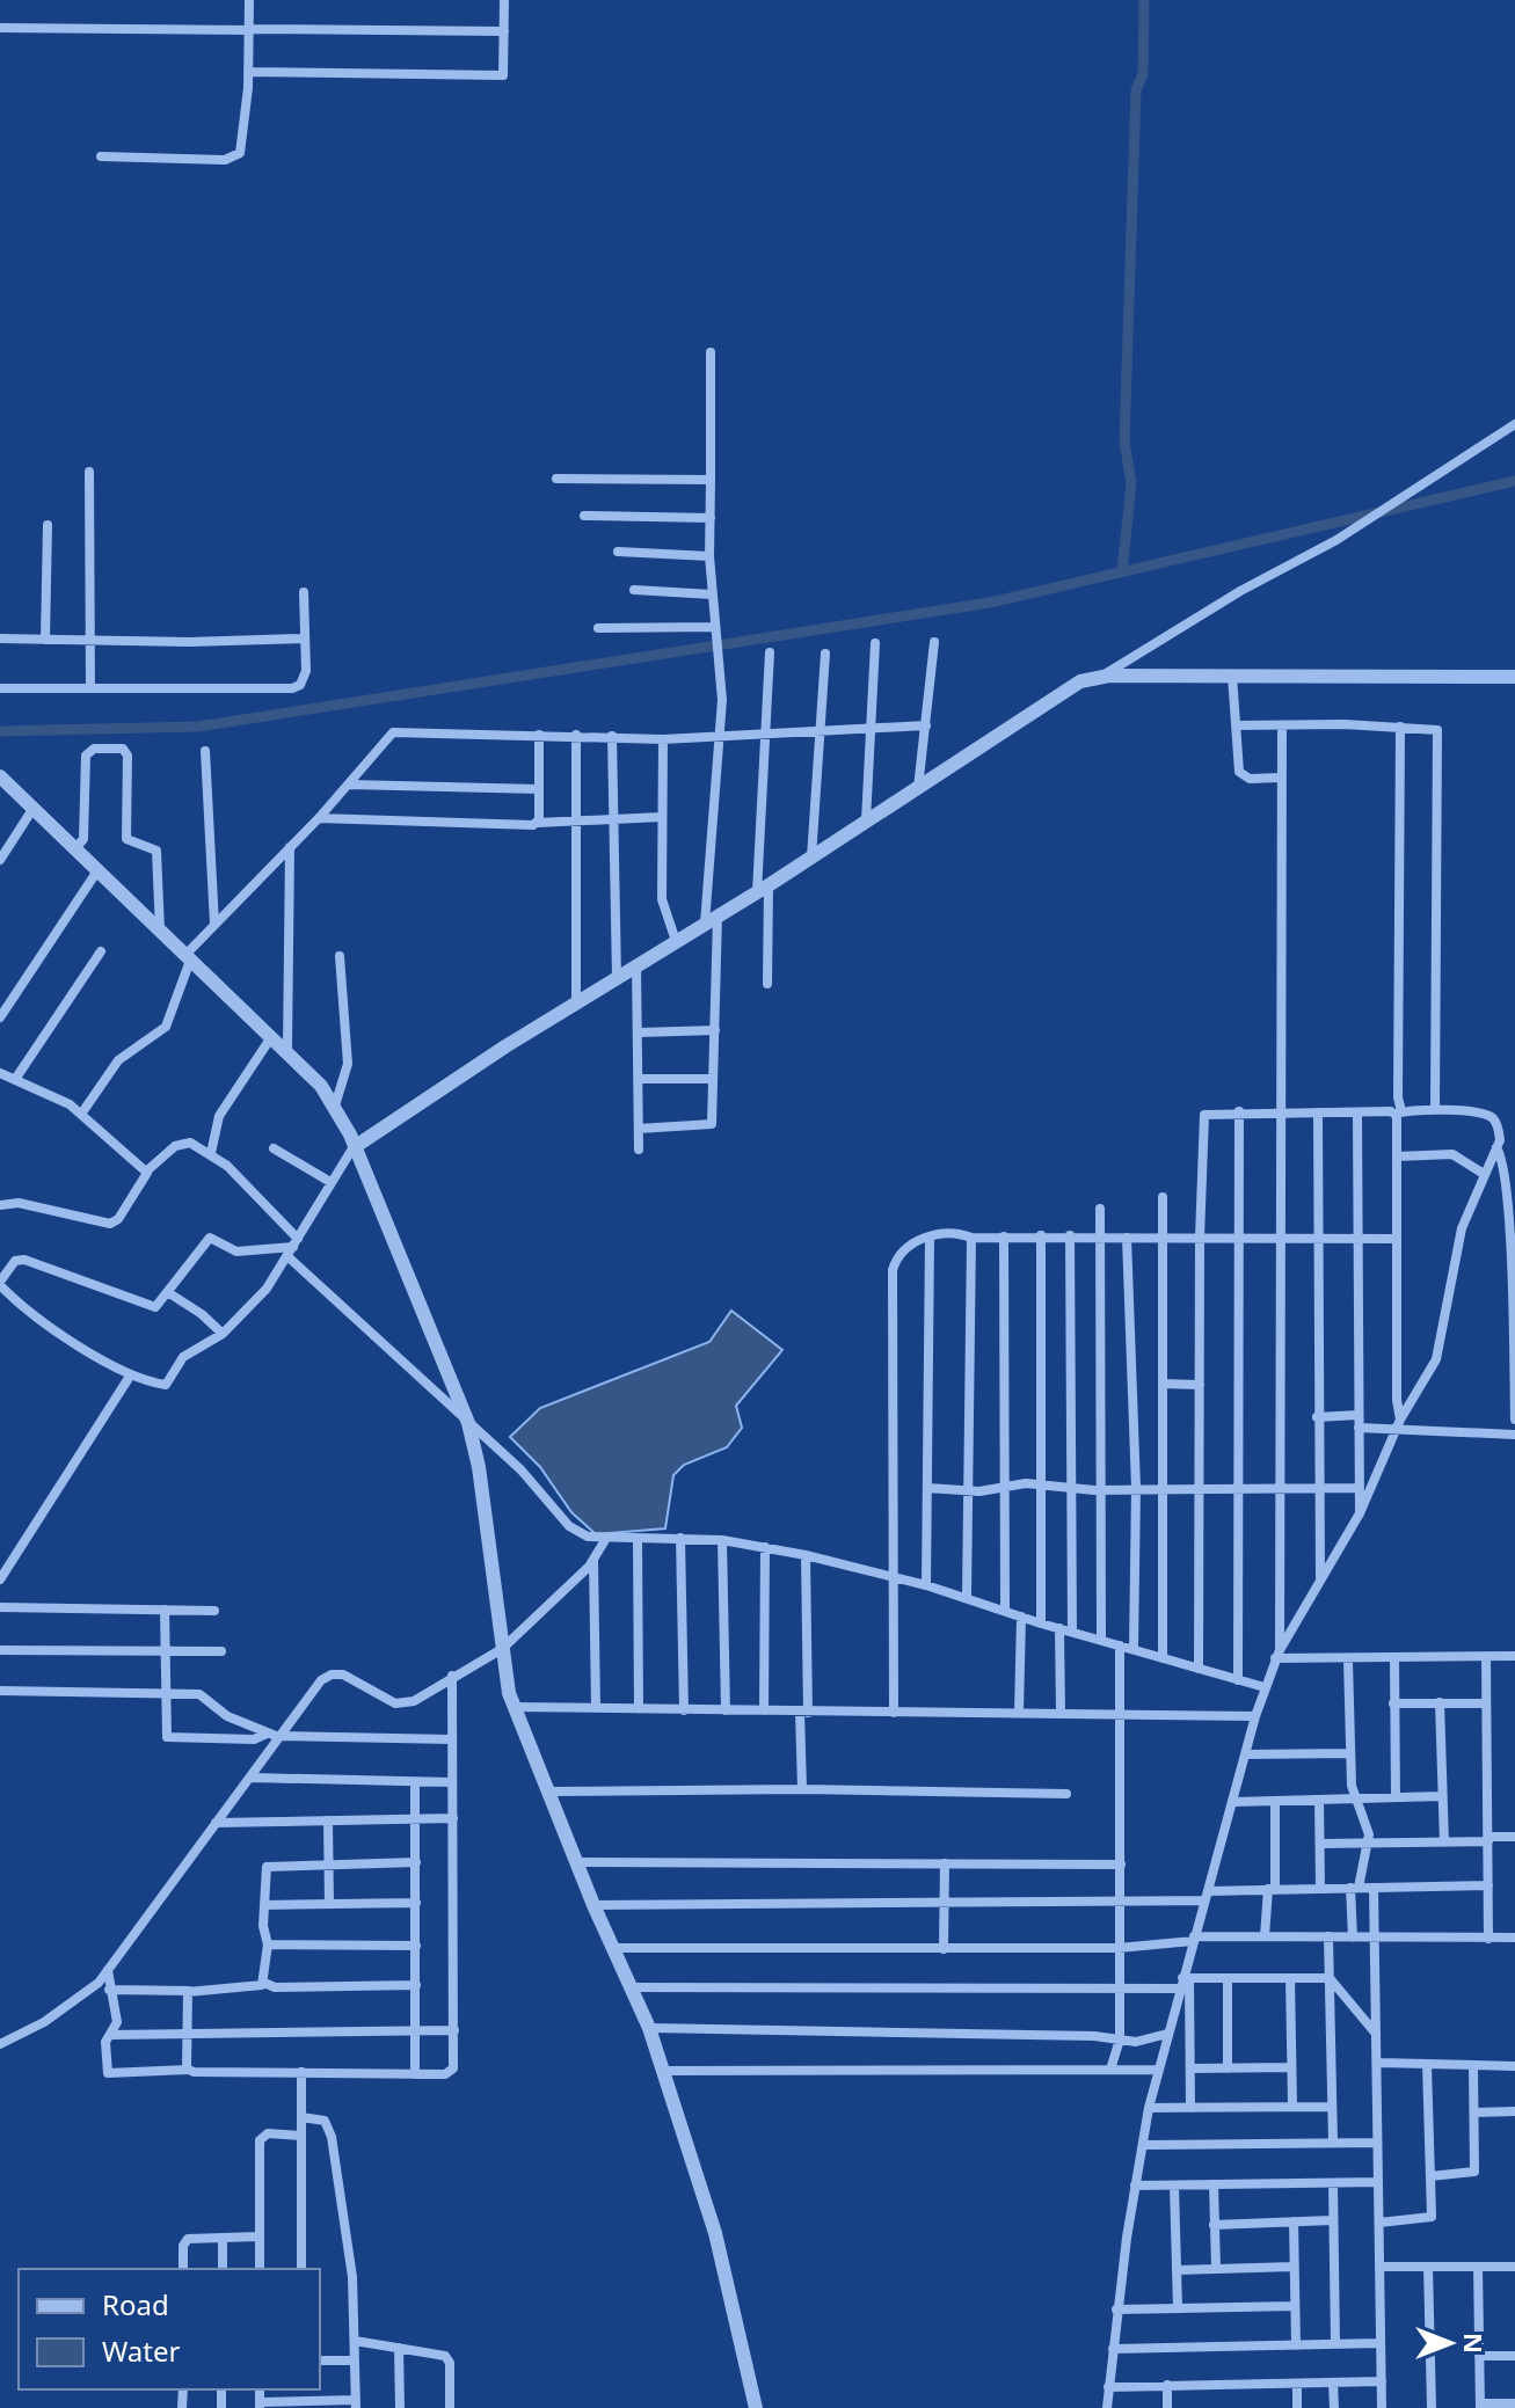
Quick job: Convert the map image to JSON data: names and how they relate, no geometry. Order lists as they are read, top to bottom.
{
  "legend": ["Road", "Water"],
  "north": "right"
}
